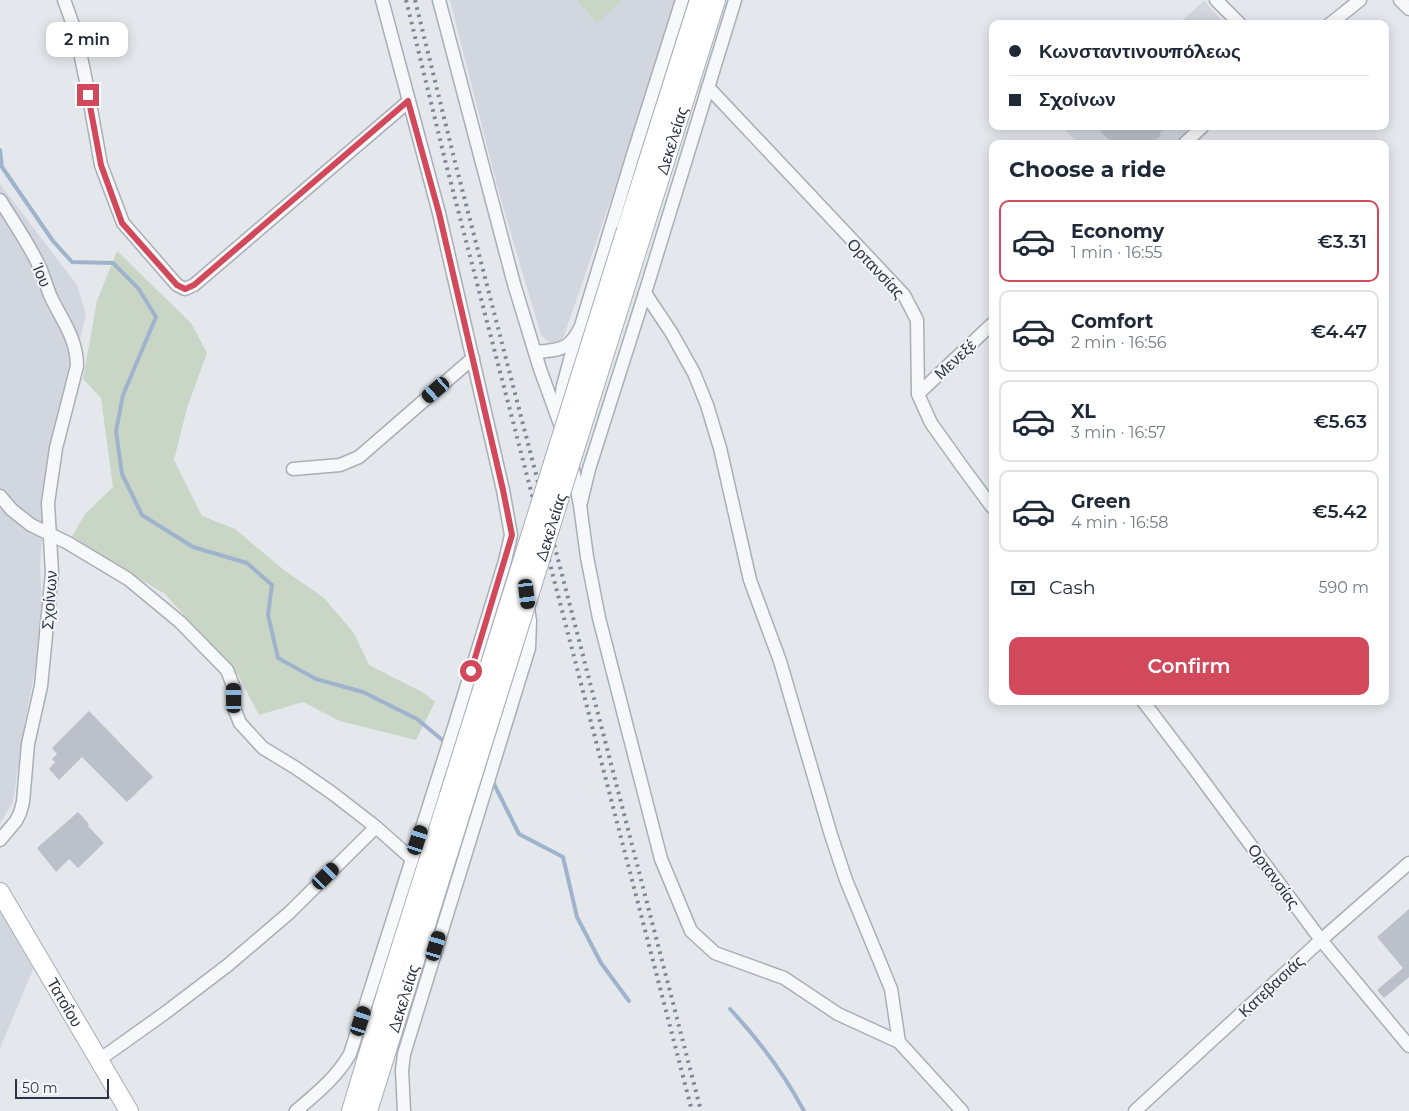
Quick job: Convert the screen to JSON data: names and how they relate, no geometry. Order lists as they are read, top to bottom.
{
  "streets": {
    "main road": ["Δεκελείας", "Τατοΐου"],
    "street": [
      "Ορτανσίας",
      "Ίου",
      "Μενεξέ",
      "Σχοίνων",
      "Κατεβασιάς"
    ]
  },
  "crossings": [
    ["Ορτανσίας", "Μενεξέ"],
    ["Ορτανσίας", "Κατεβασιάς"],
    ["Ίου", "Σχοίνων"]
  ],
  "scale_bar": "50 m",
  "page": {
    "banner": ["Κωνσταντινουπόλεως", "Σχοίνων"],
    "bubble": "2 min",
    "heading": "Choose a ride",
    "list": [
      {
        "name": "Economy",
        "note": "1 min · 16:55",
        "value": "€3.31"
      },
      {
        "name": "Comfort",
        "note": "2 min · 16:56",
        "value": "€4.47"
      },
      {
        "name": "XL",
        "note": "3 min · 16:57",
        "value": "€5.63"
      },
      {
        "name": "Green",
        "note": "4 min · 16:58",
        "value": "€5.42"
      }
    ],
    "pay": ["Cash", "590 m"],
    "buttons": "Confirm",
    "scale": "50 m"
  }
}
